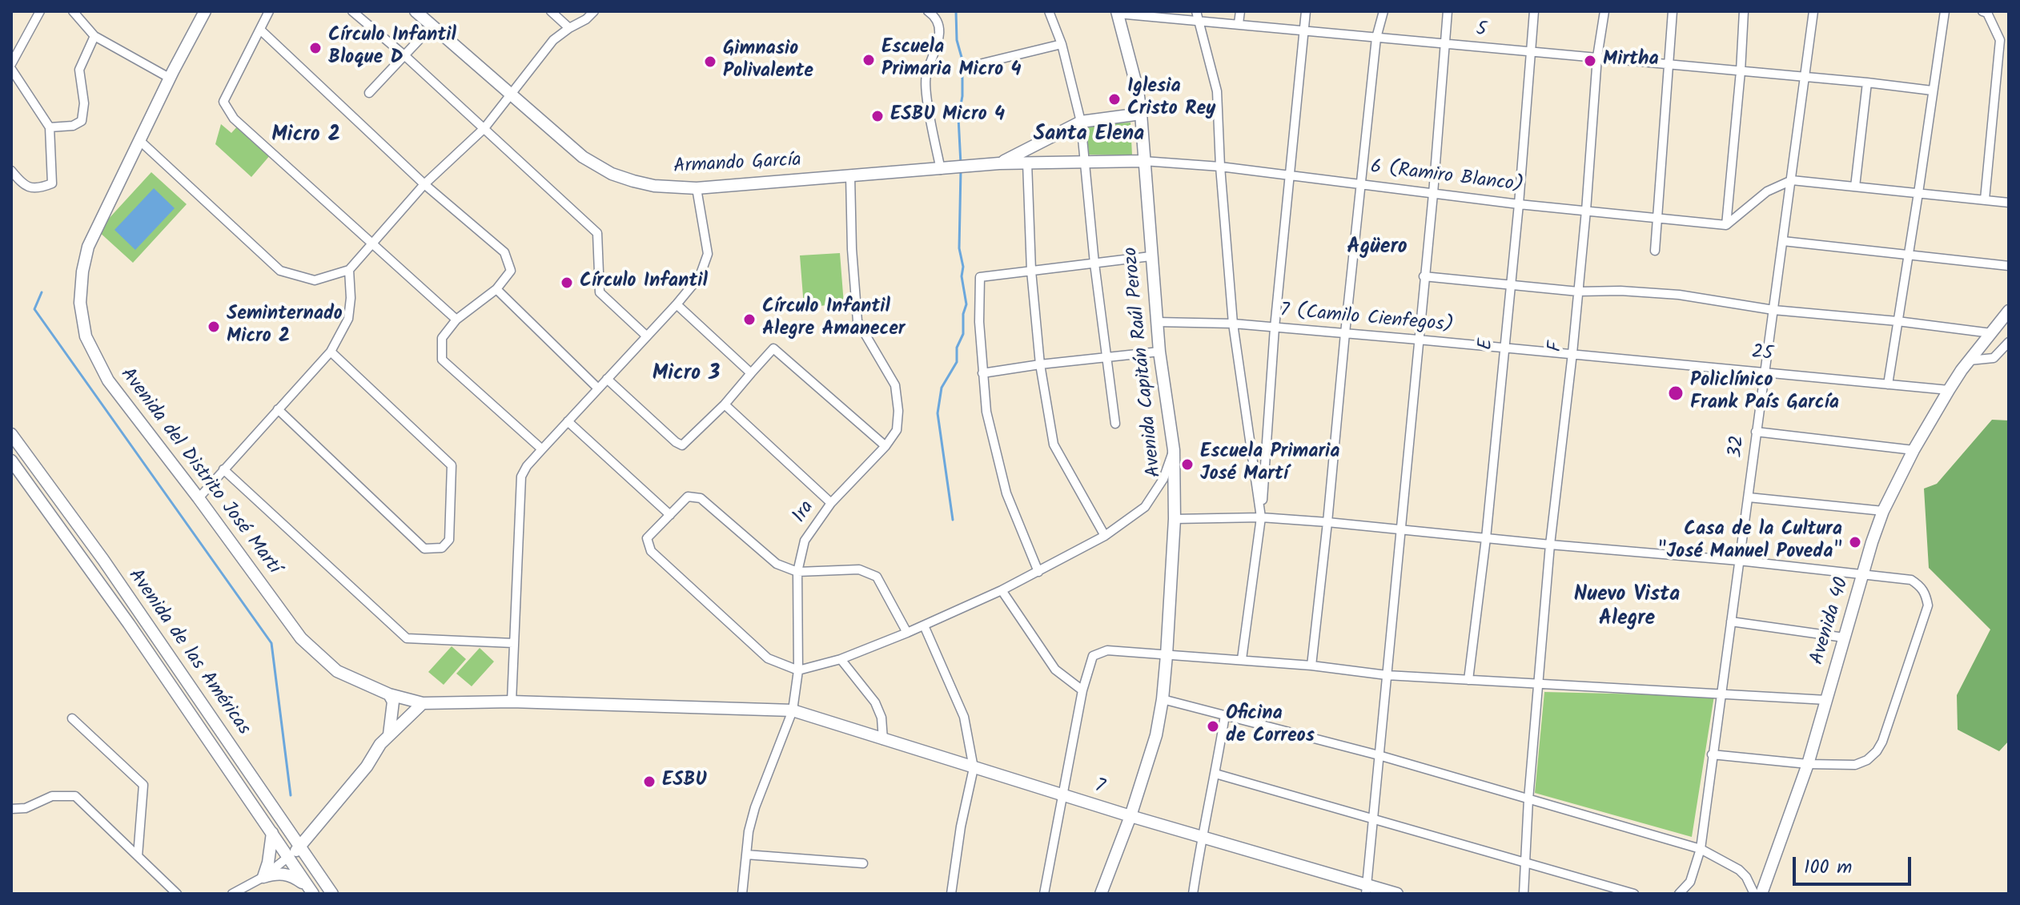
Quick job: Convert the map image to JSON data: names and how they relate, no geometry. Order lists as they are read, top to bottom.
{
  "streets": {
    "main road": [
      "Armando García",
      "6 (Ramiro Blanco)",
      "Avenida Capitán Raúl Perozo",
      "Avenida del Distrito José Martí",
      "Avenida 40",
      "Avenida de las Américas",
      "7"
    ],
    "street": [
      "5",
      "7 (Camilo Cienfegos)",
      "E",
      "F",
      "25",
      "32",
      "1ra"
    ]
  },
  "crossings": [
    ["5", "E"],
    ["5", "F"],
    ["5", "Avenida Capitán Raúl Perozo"],
    ["5", "32"],
    ["Armando García", "6 (Ramiro Blanco)"],
    ["Armando García", "1ra"],
    ["6 (Ramiro Blanco)", "E"],
    ["6 (Ramiro Blanco)", "F"],
    ["6 (Ramiro Blanco)", "Avenida Capitán Raúl Perozo"],
    ["7 (Camilo Cienfegos)", "E"],
    ["7 (Camilo Cienfegos)", "F"],
    ["7 (Camilo Cienfegos)", "25"],
    ["7 (Camilo Cienfegos)", "Avenida Capitán Raúl Perozo"],
    ["F", "25"],
    ["25", "32"],
    ["25", "Avenida 40"],
    ["Avenida Capitán Raúl Perozo", "7"],
    ["Avenida del Distrito José Martí", "7"],
    ["1ra", "7"]
  ],
  "districts": [
    "Santa Elena",
    "Micro 2",
    "Agüero",
    "Micro 3",
    "Nuevo Vista Alegre"
  ],
  "places": [
    "Círculo Infantil Bloque D",
    "Escuela Primaria Micro 4",
    "Mirtha",
    "Gimnasio Polivalente",
    "Iglesia Cristo Rey",
    "ESBU Micro 4",
    "Círculo Infantil",
    "Círculo Infantil Alegre Amanecer",
    "Seminternado Micro 2",
    "Policlínico Frank País García",
    "Escuela Primaria José Martí",
    "Casa de la Cultura \"José Manuel Poveda\"",
    "Oficina de Correos",
    "ESBU"
  ],
  "scale_bar": "100 m"
}
